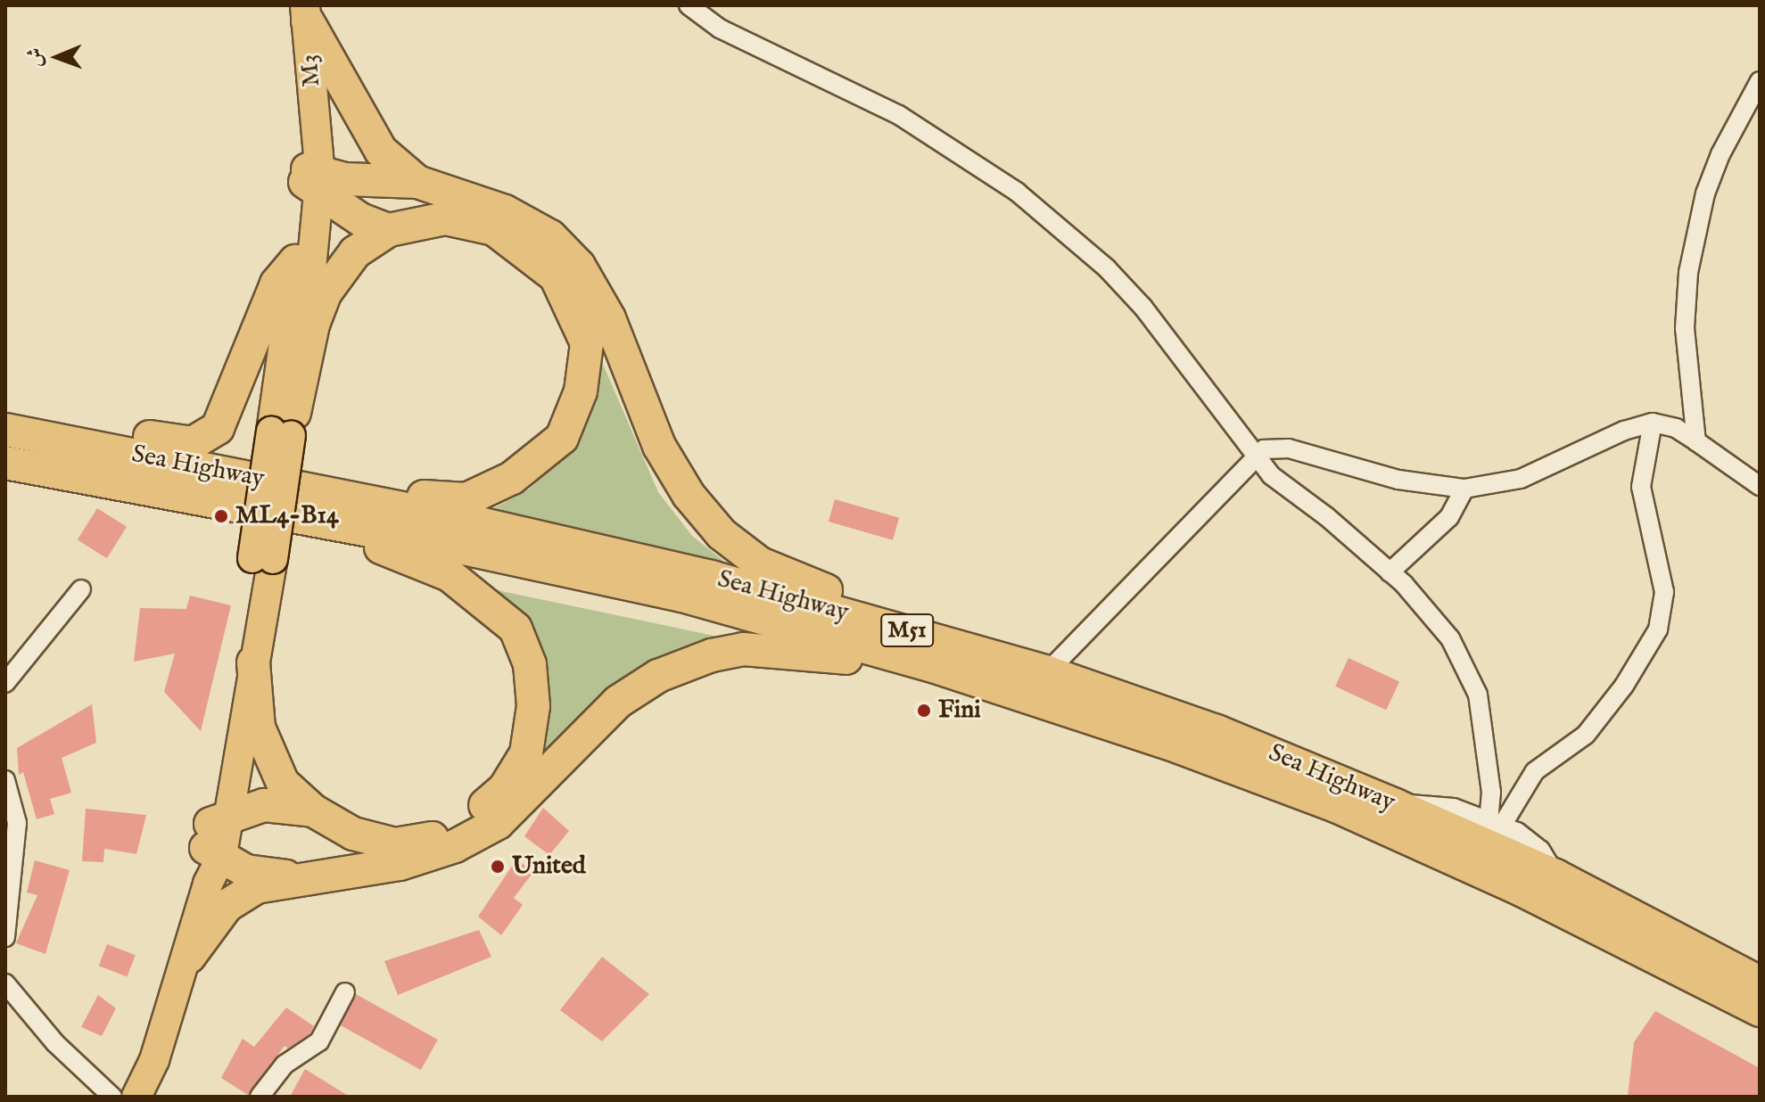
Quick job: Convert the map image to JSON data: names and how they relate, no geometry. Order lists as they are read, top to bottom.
{
  "streets": {
    "highway": ["Sea Highway", "M51"],
    "main road": ["M3"]
  },
  "places": ["ML4-B14", "Fini", "United"],
  "north": "left"
}
